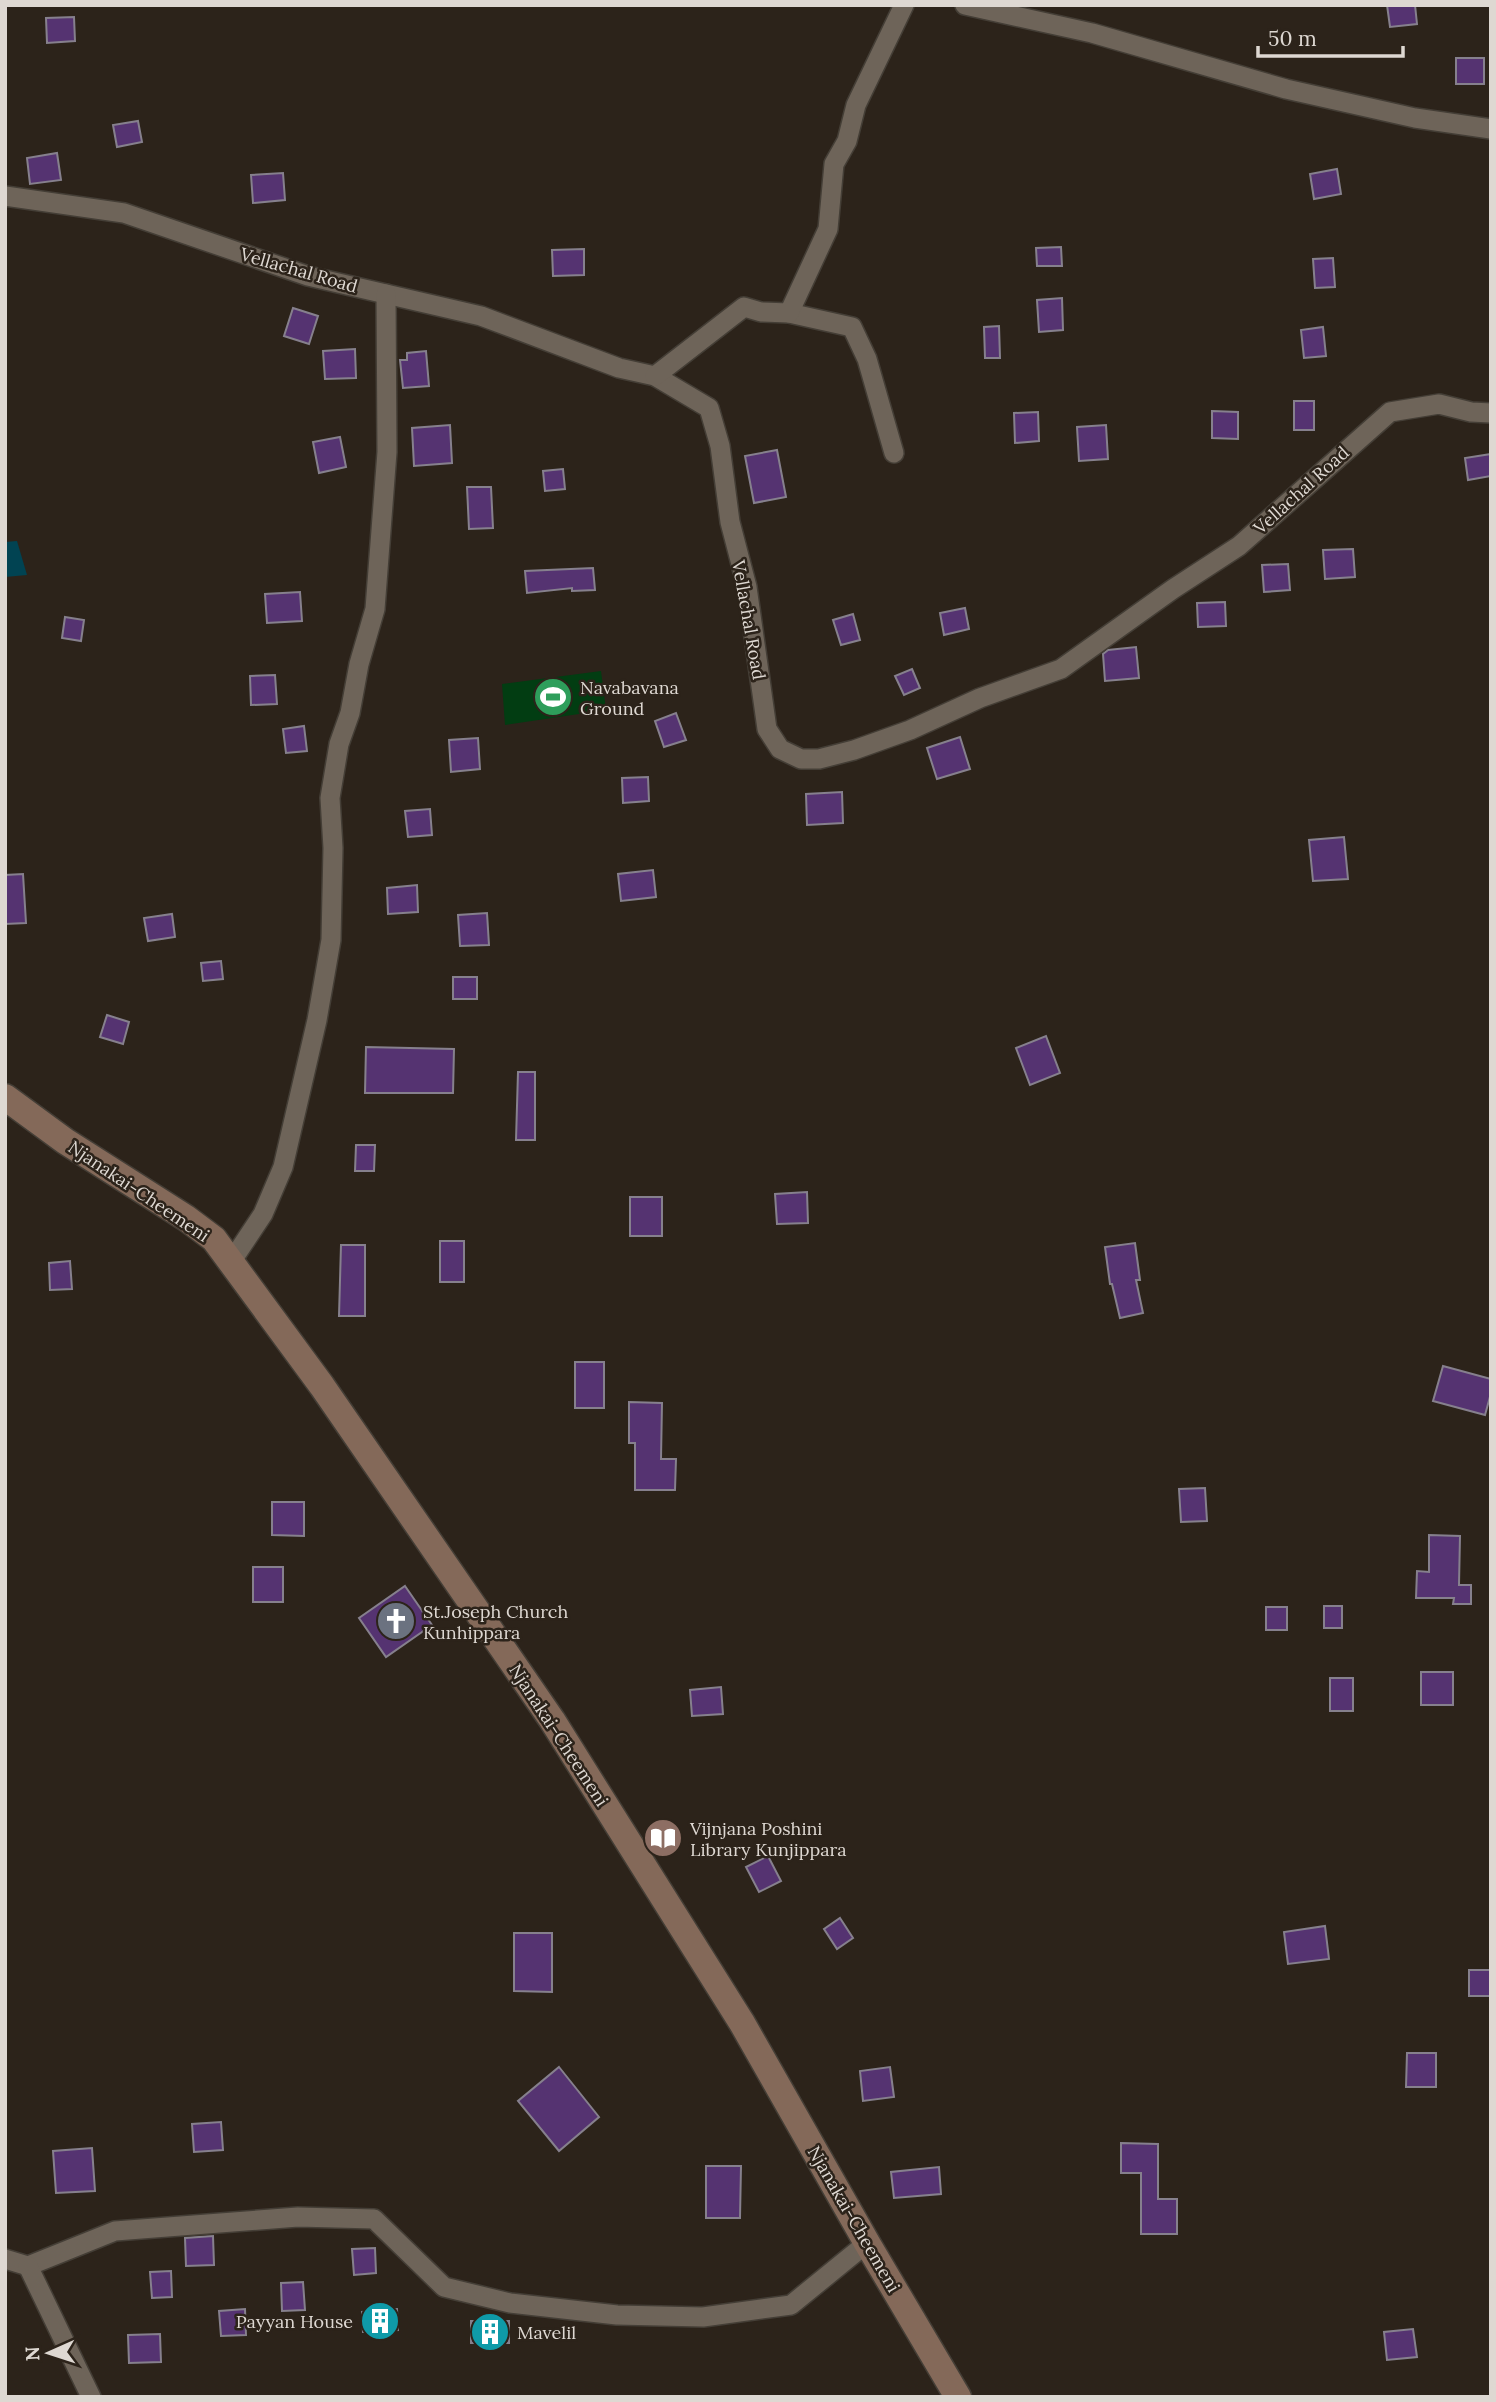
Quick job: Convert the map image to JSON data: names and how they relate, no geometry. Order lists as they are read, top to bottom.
{
  "streets": {
    "main road": ["Njanakai-Cheemeni"],
    "street": ["Vellachal Road"]
  },
  "places": {
    "sports": ["Navabavana Ground"],
    "church": ["St.Joseph Church Kunhippara"],
    "library": ["Vijnjana Poshini Library Kunjippara"],
    "building": ["Payyan House", "Mavelil"]
  },
  "scale_bar": "50 m",
  "north": "left"
}
